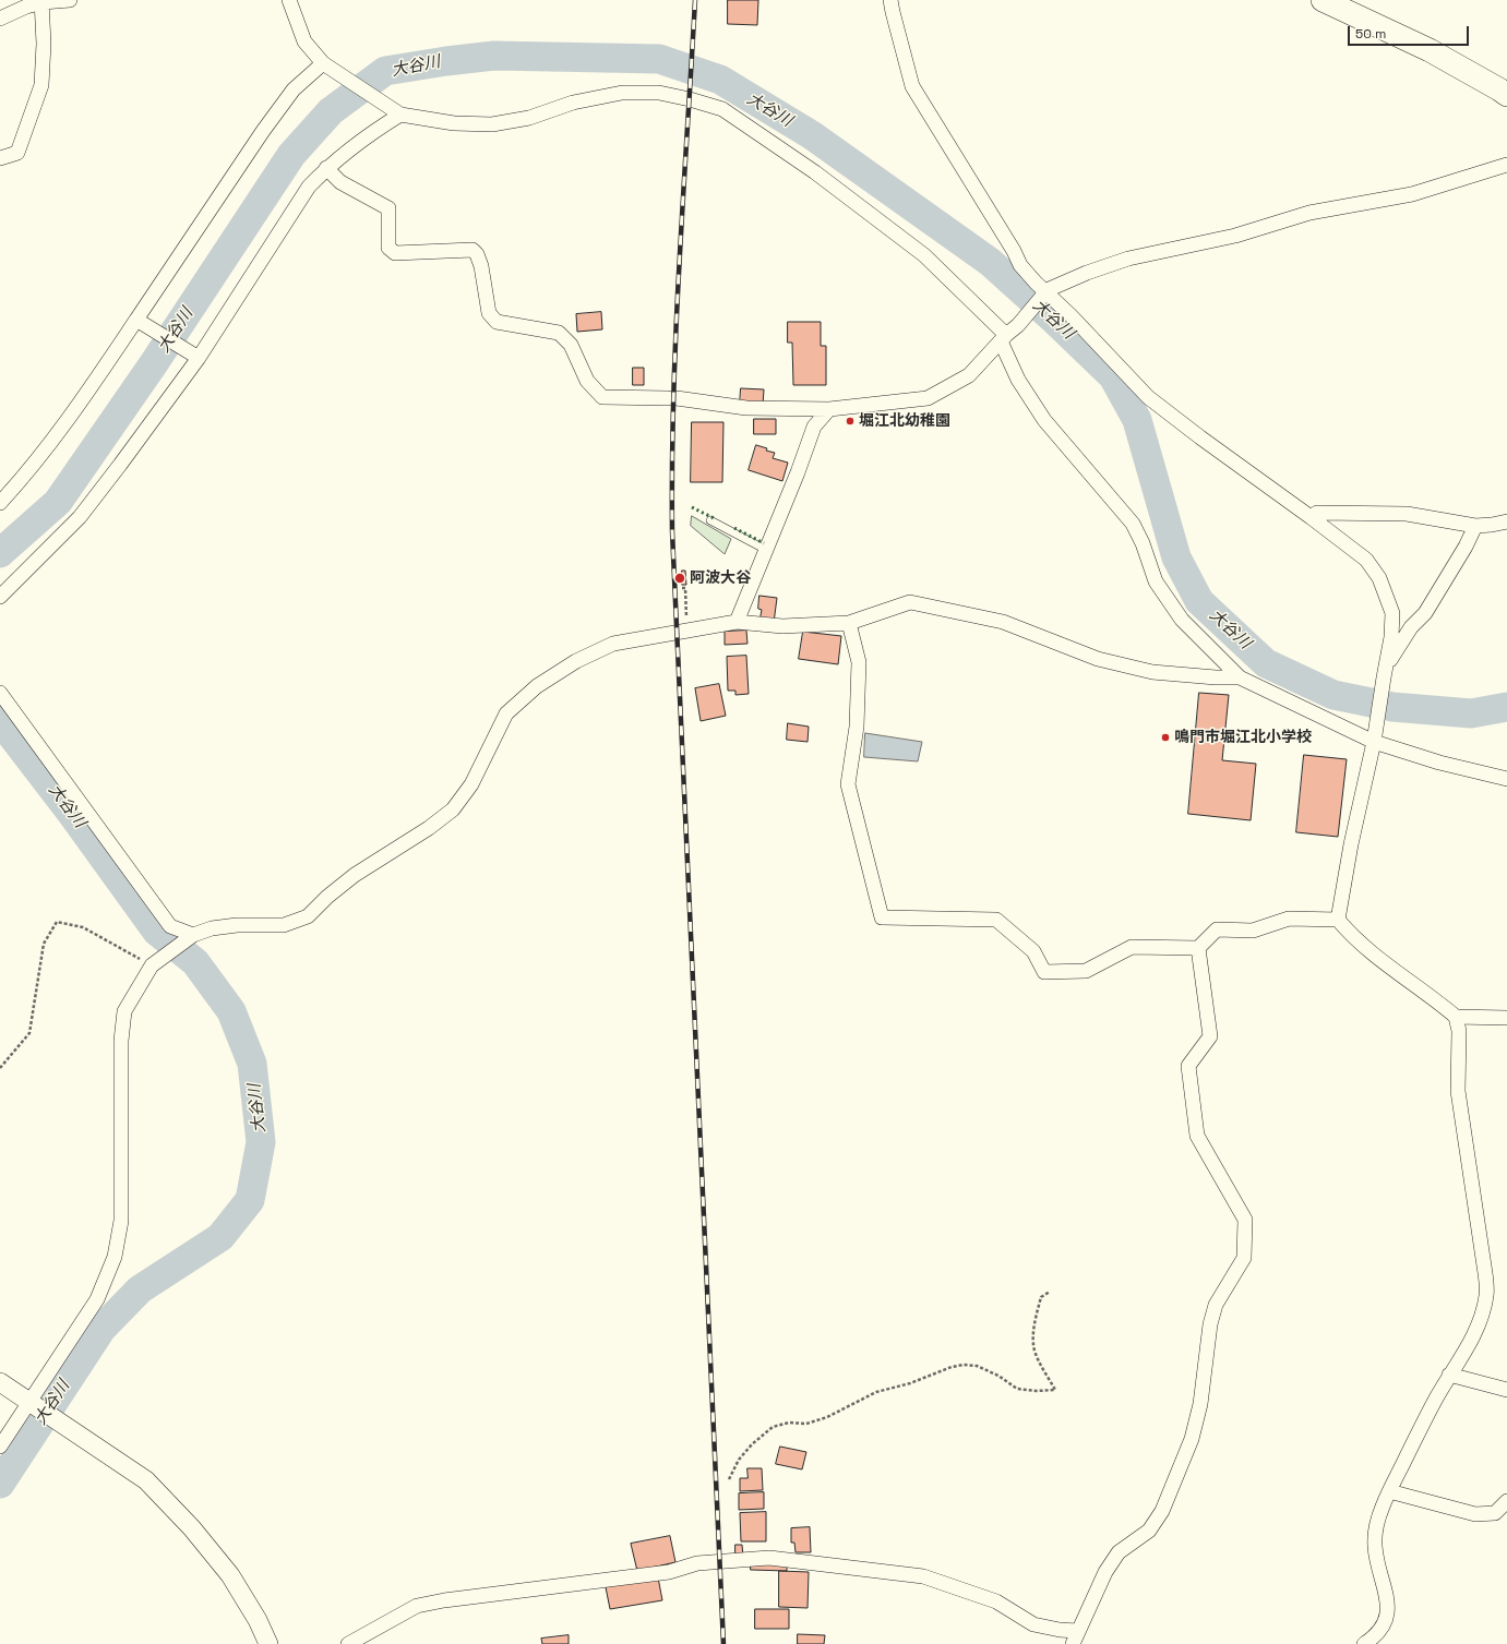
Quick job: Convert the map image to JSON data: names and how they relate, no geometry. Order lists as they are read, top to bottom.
{
  "water": ["大谷川"],
  "places": ["堀江北幼稚園", "阿波大谷", "鳴門市堀江北小学校"],
  "scale_bar": "50 m"
}
